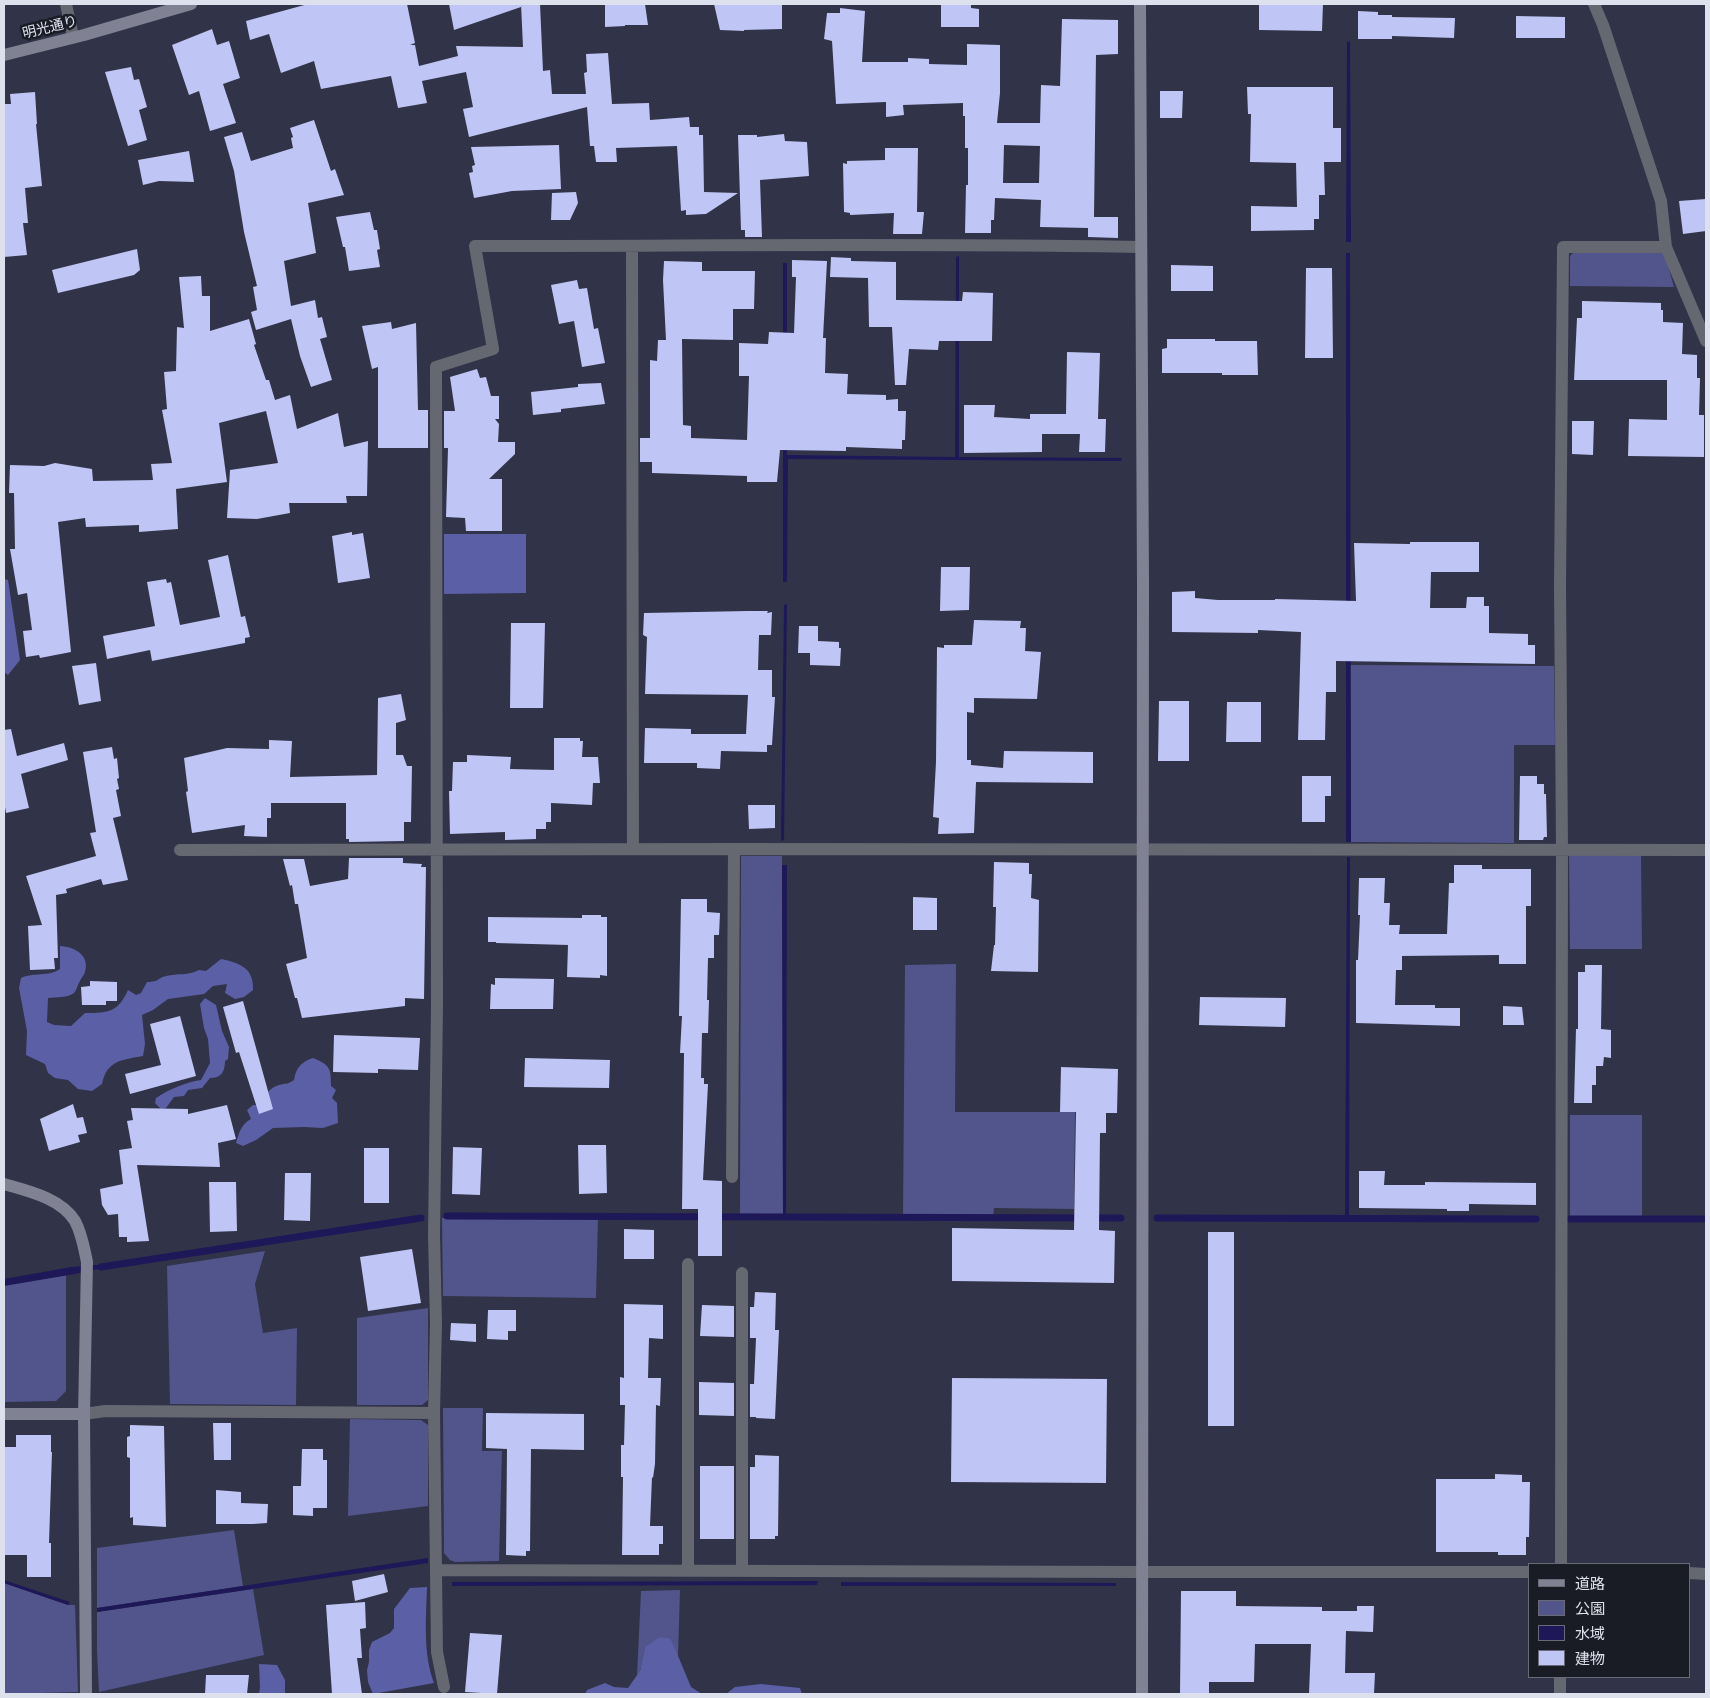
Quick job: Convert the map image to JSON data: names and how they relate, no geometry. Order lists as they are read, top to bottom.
{
  "streets": {
    "street": ["明光通り"]
  },
  "legend": [
    "道路",
    "公園",
    "水域",
    "建物"
  ]
}
